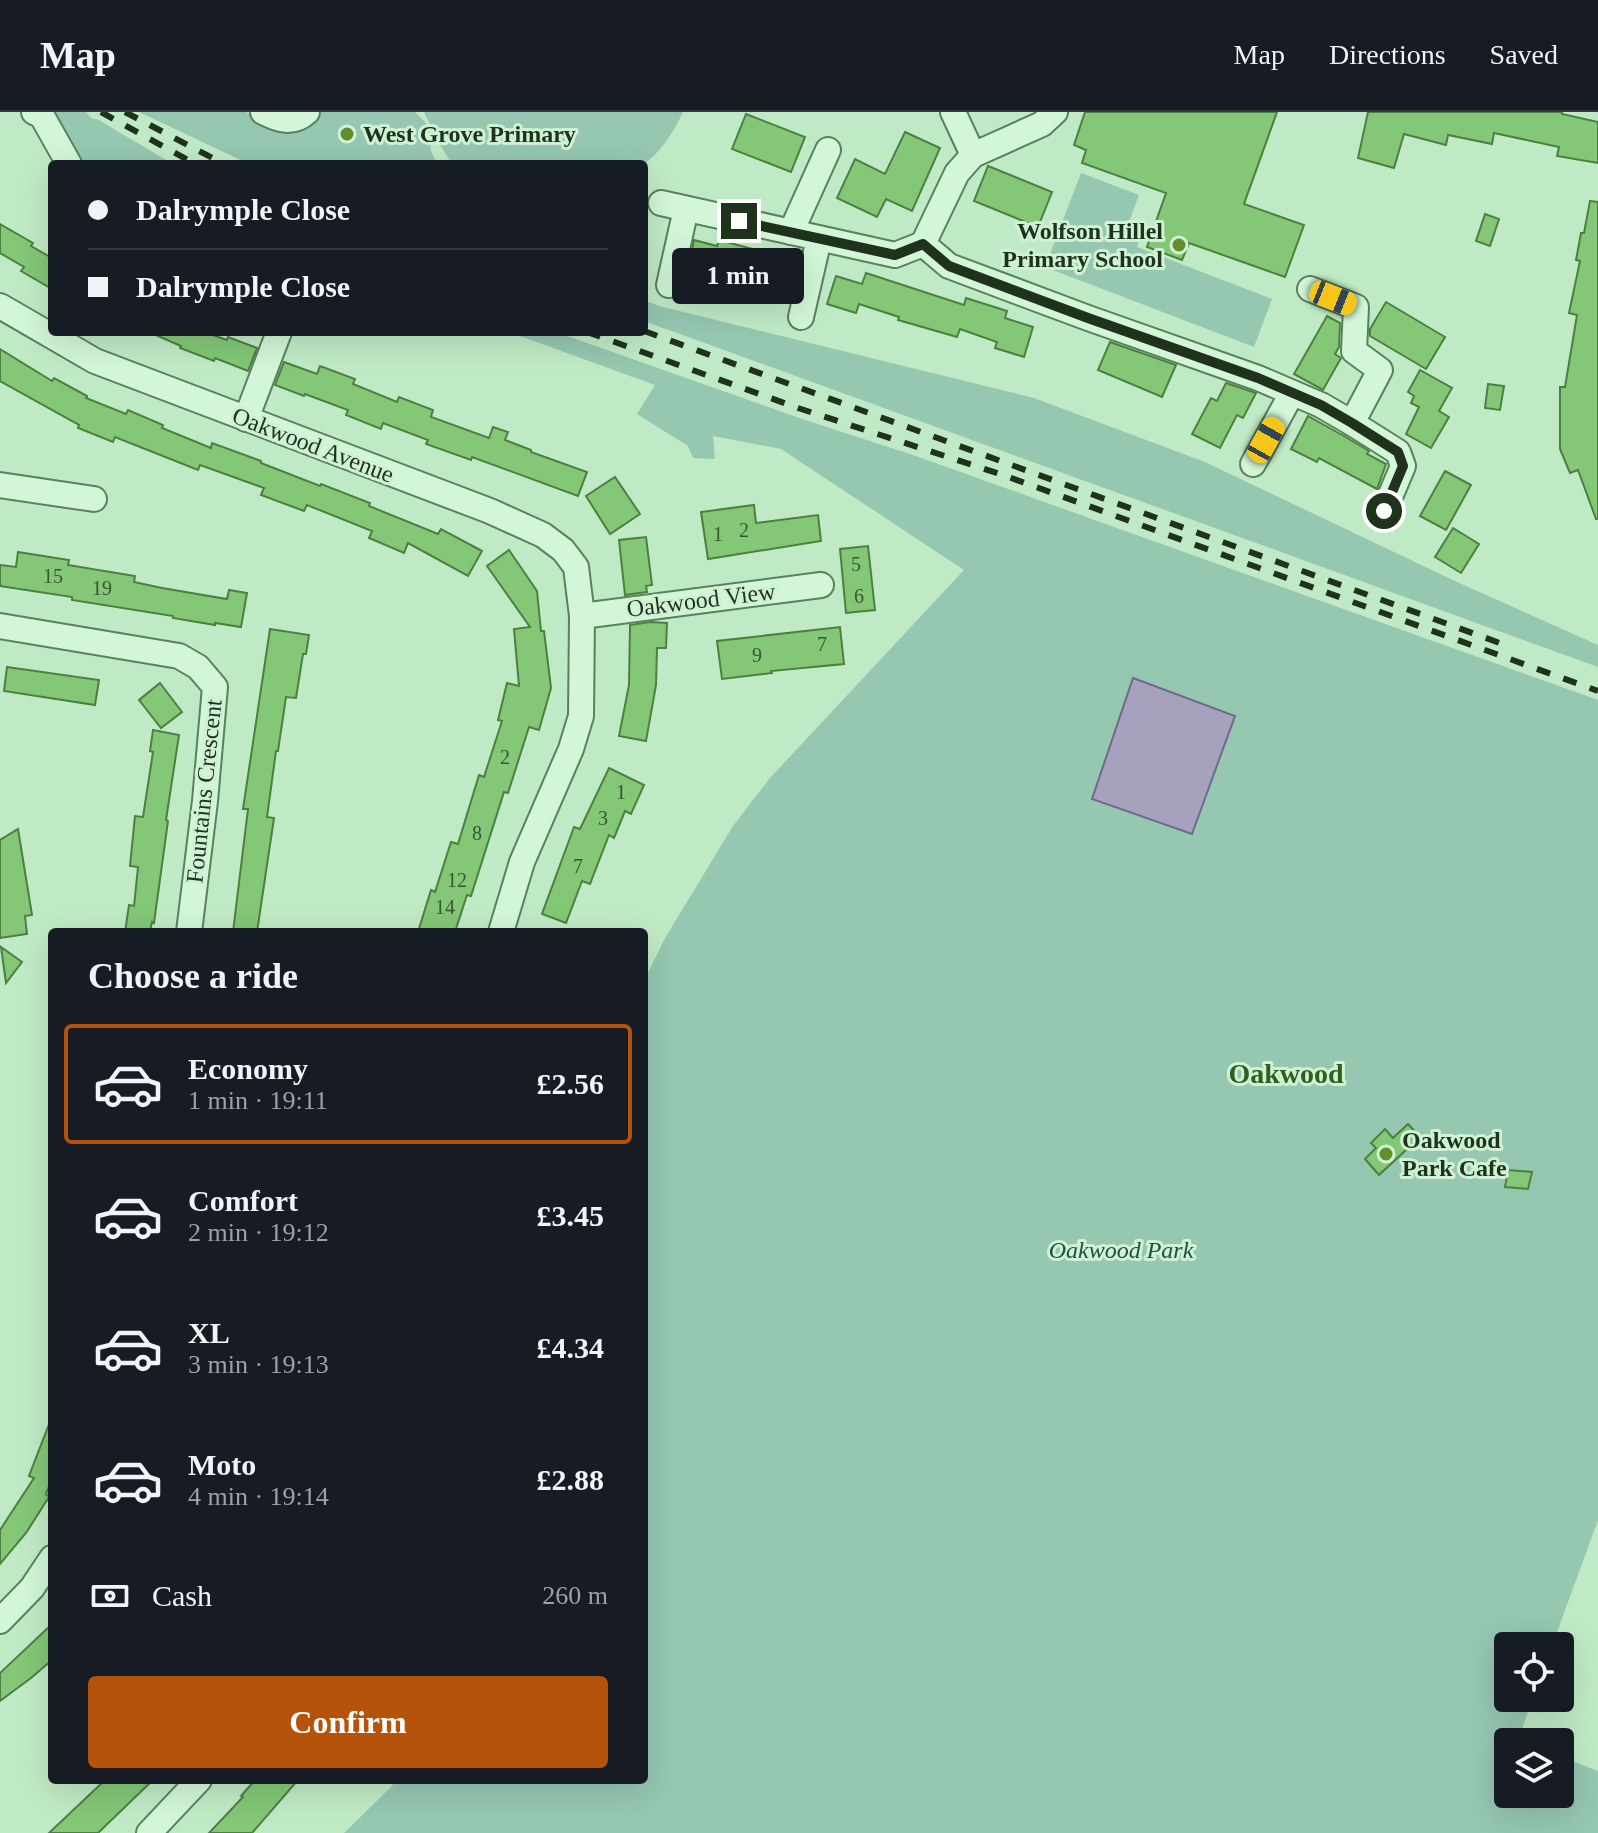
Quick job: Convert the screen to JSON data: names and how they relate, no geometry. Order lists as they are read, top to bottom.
{
  "streets": {
    "street": ["Oakwood Avenue", "Oakwood View", "Fountains Crescent"]
  },
  "crossings": [
    ["Oakwood Avenue", "Oakwood View"]
  ],
  "districts": ["Oakwood"],
  "parks": ["Oakwood Park"],
  "places": ["West Grove Primary", "Wolfson Hillel Primary School", "Oakwood Park Cafe"],
  "house_numbers": [
    "2",
    "1",
    "5",
    "15",
    "19",
    "6",
    "7",
    "9",
    "2",
    "1",
    "3",
    "8",
    "7",
    "12",
    "14"
  ],
  "page": {
    "header": "Map",
    "nav": ["Map", "Directions", "Saved"],
    "banner": ["Dalrymple Close", "Dalrymple Close"],
    "bubble": "1 min",
    "heading": "Choose a ride",
    "list": [
      {
        "name": "Economy",
        "note": "1 min · 19:11",
        "value": "£2.56"
      },
      {
        "name": "Comfort",
        "note": "2 min · 19:12",
        "value": "£3.45"
      },
      {
        "name": "XL",
        "note": "3 min · 19:13",
        "value": "£4.34"
      },
      {
        "name": "Moto",
        "note": "4 min · 19:14",
        "value": "£2.88"
      }
    ],
    "pay": ["Cash", "260 m"],
    "buttons": "Confirm"
  }
}
